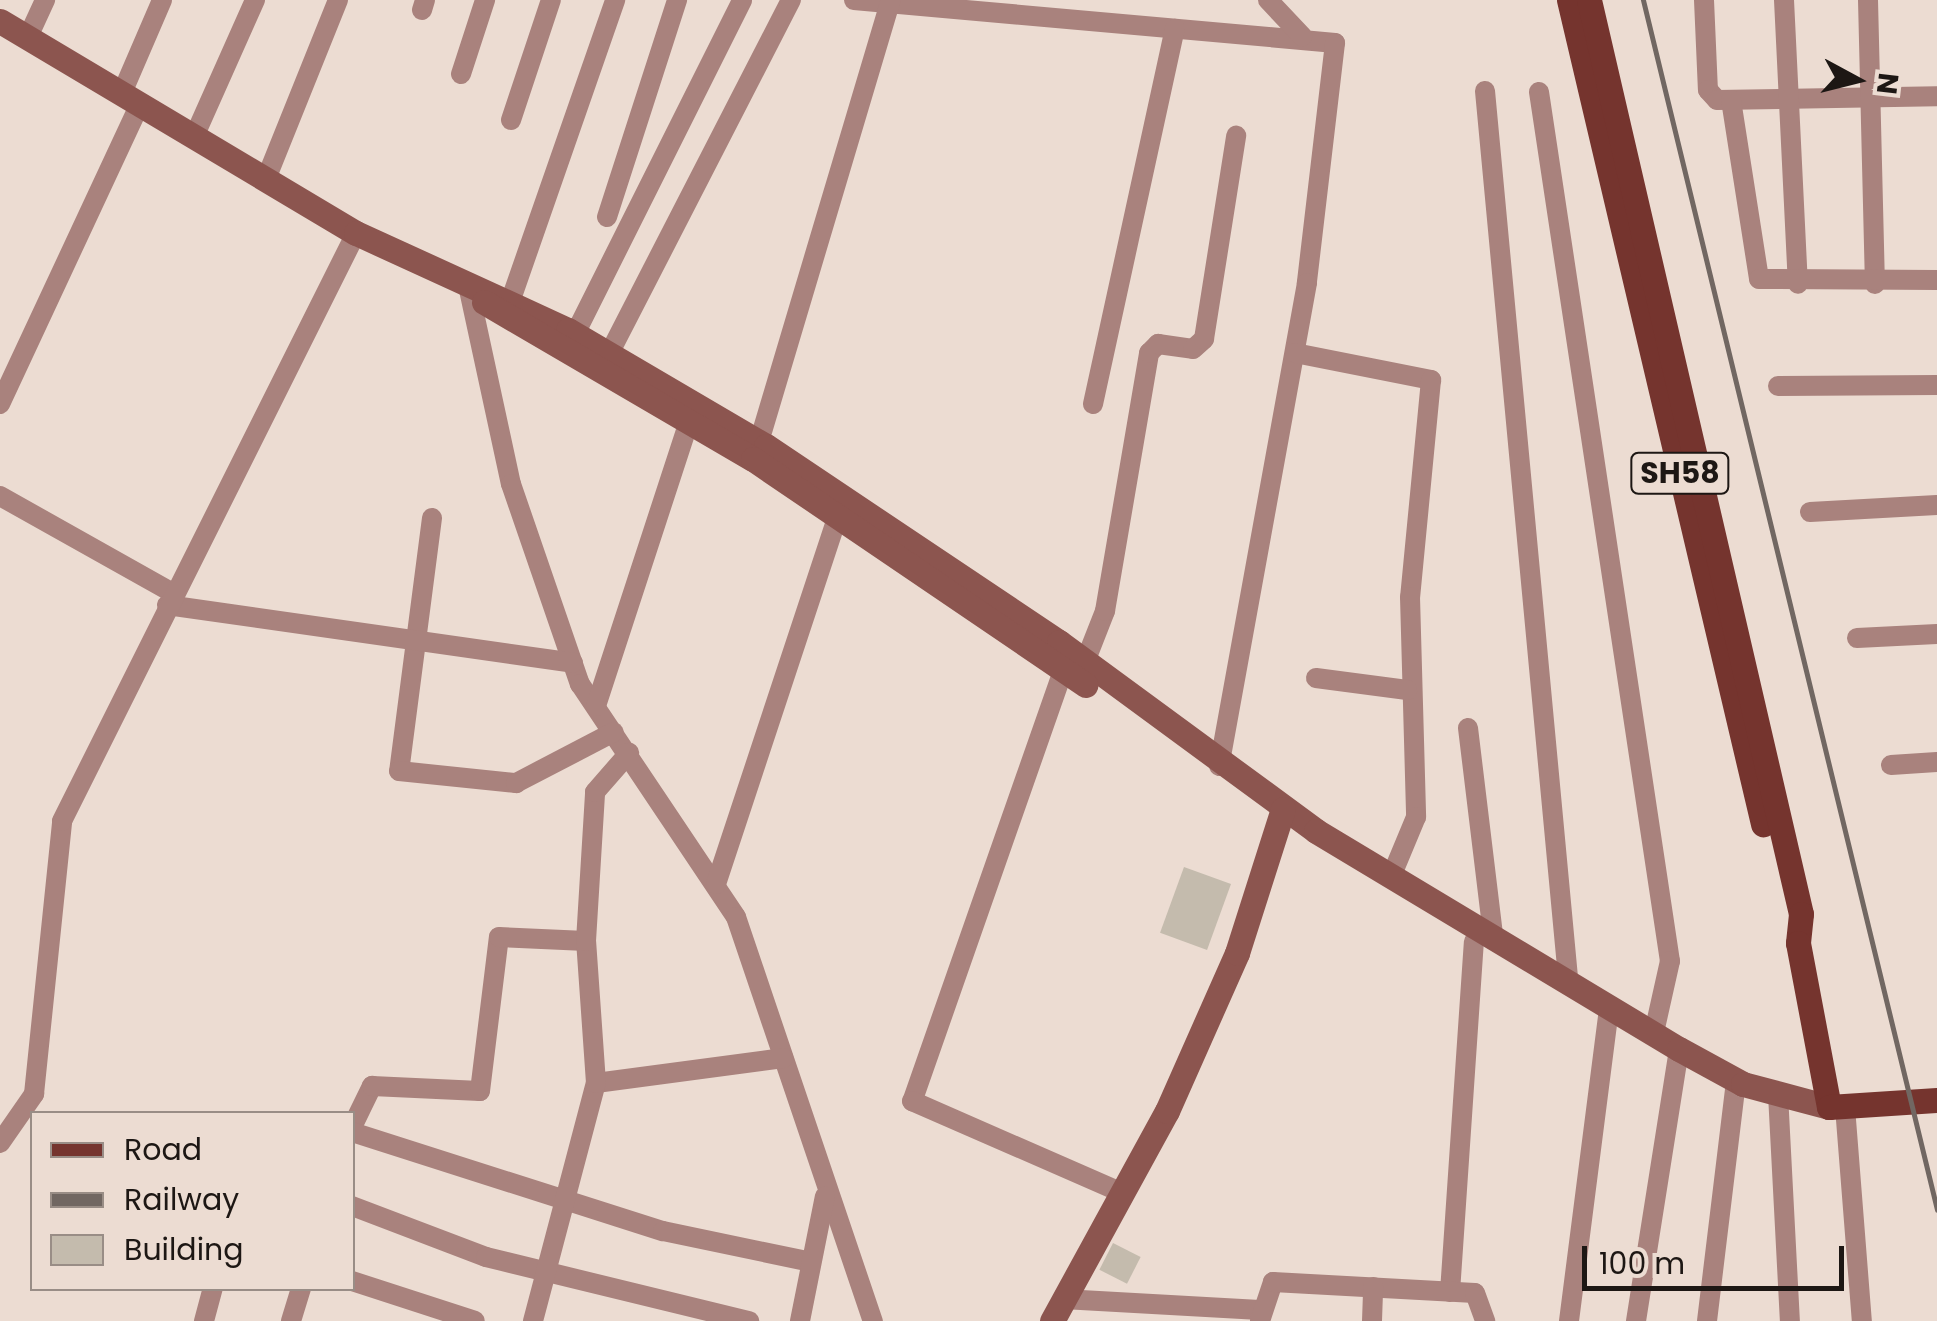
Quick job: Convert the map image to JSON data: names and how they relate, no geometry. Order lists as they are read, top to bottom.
{
  "streets": {
    "main road": ["SH58"]
  },
  "legend": ["Road", "Railway", "Building"],
  "scale_bar": "100 m",
  "north": "right"
}
